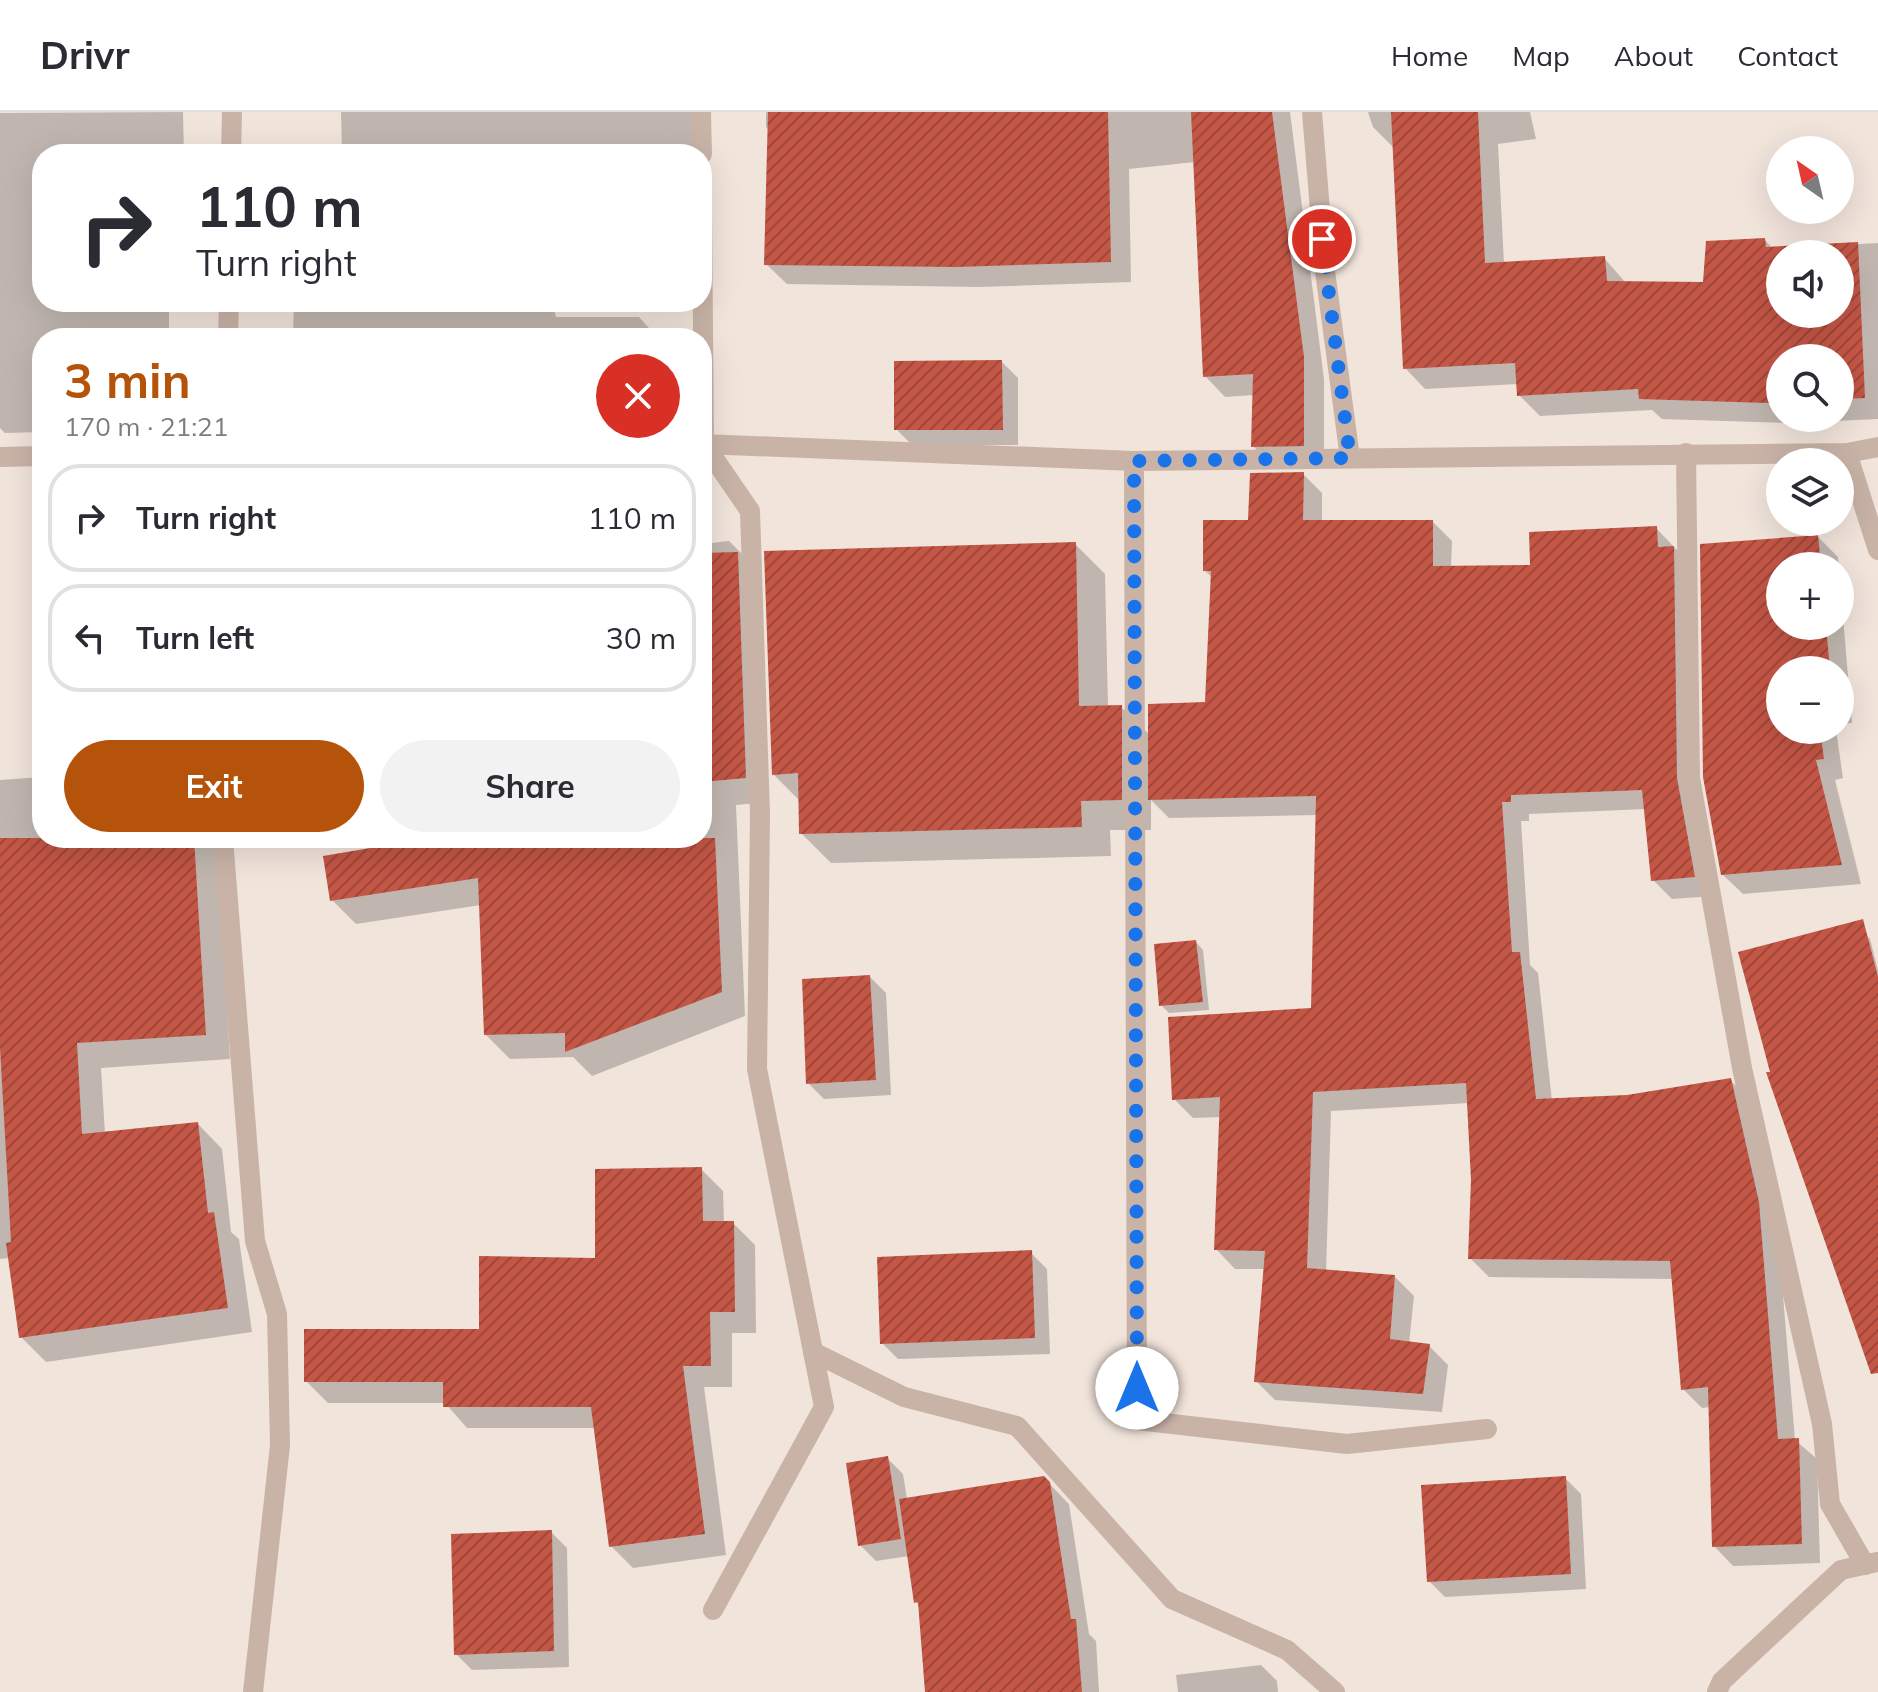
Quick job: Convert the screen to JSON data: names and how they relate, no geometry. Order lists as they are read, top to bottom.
{
  "north": "top left",
  "page": {
    "header": "Drivr",
    "nav": [
      "Home",
      "Map",
      "About",
      "Contact"
    ],
    "map_buttons": ["+", "−"],
    "turn": ["110 m", "Turn right"],
    "heading": ["3 min", "170 m · 21:21"],
    "list": [
      {
        "name": "Turn right",
        "value": "110 m"
      },
      {
        "name": "Turn left",
        "value": "30 m"
      }
    ],
    "buttons": ["Exit", "Share"]
  }
}
